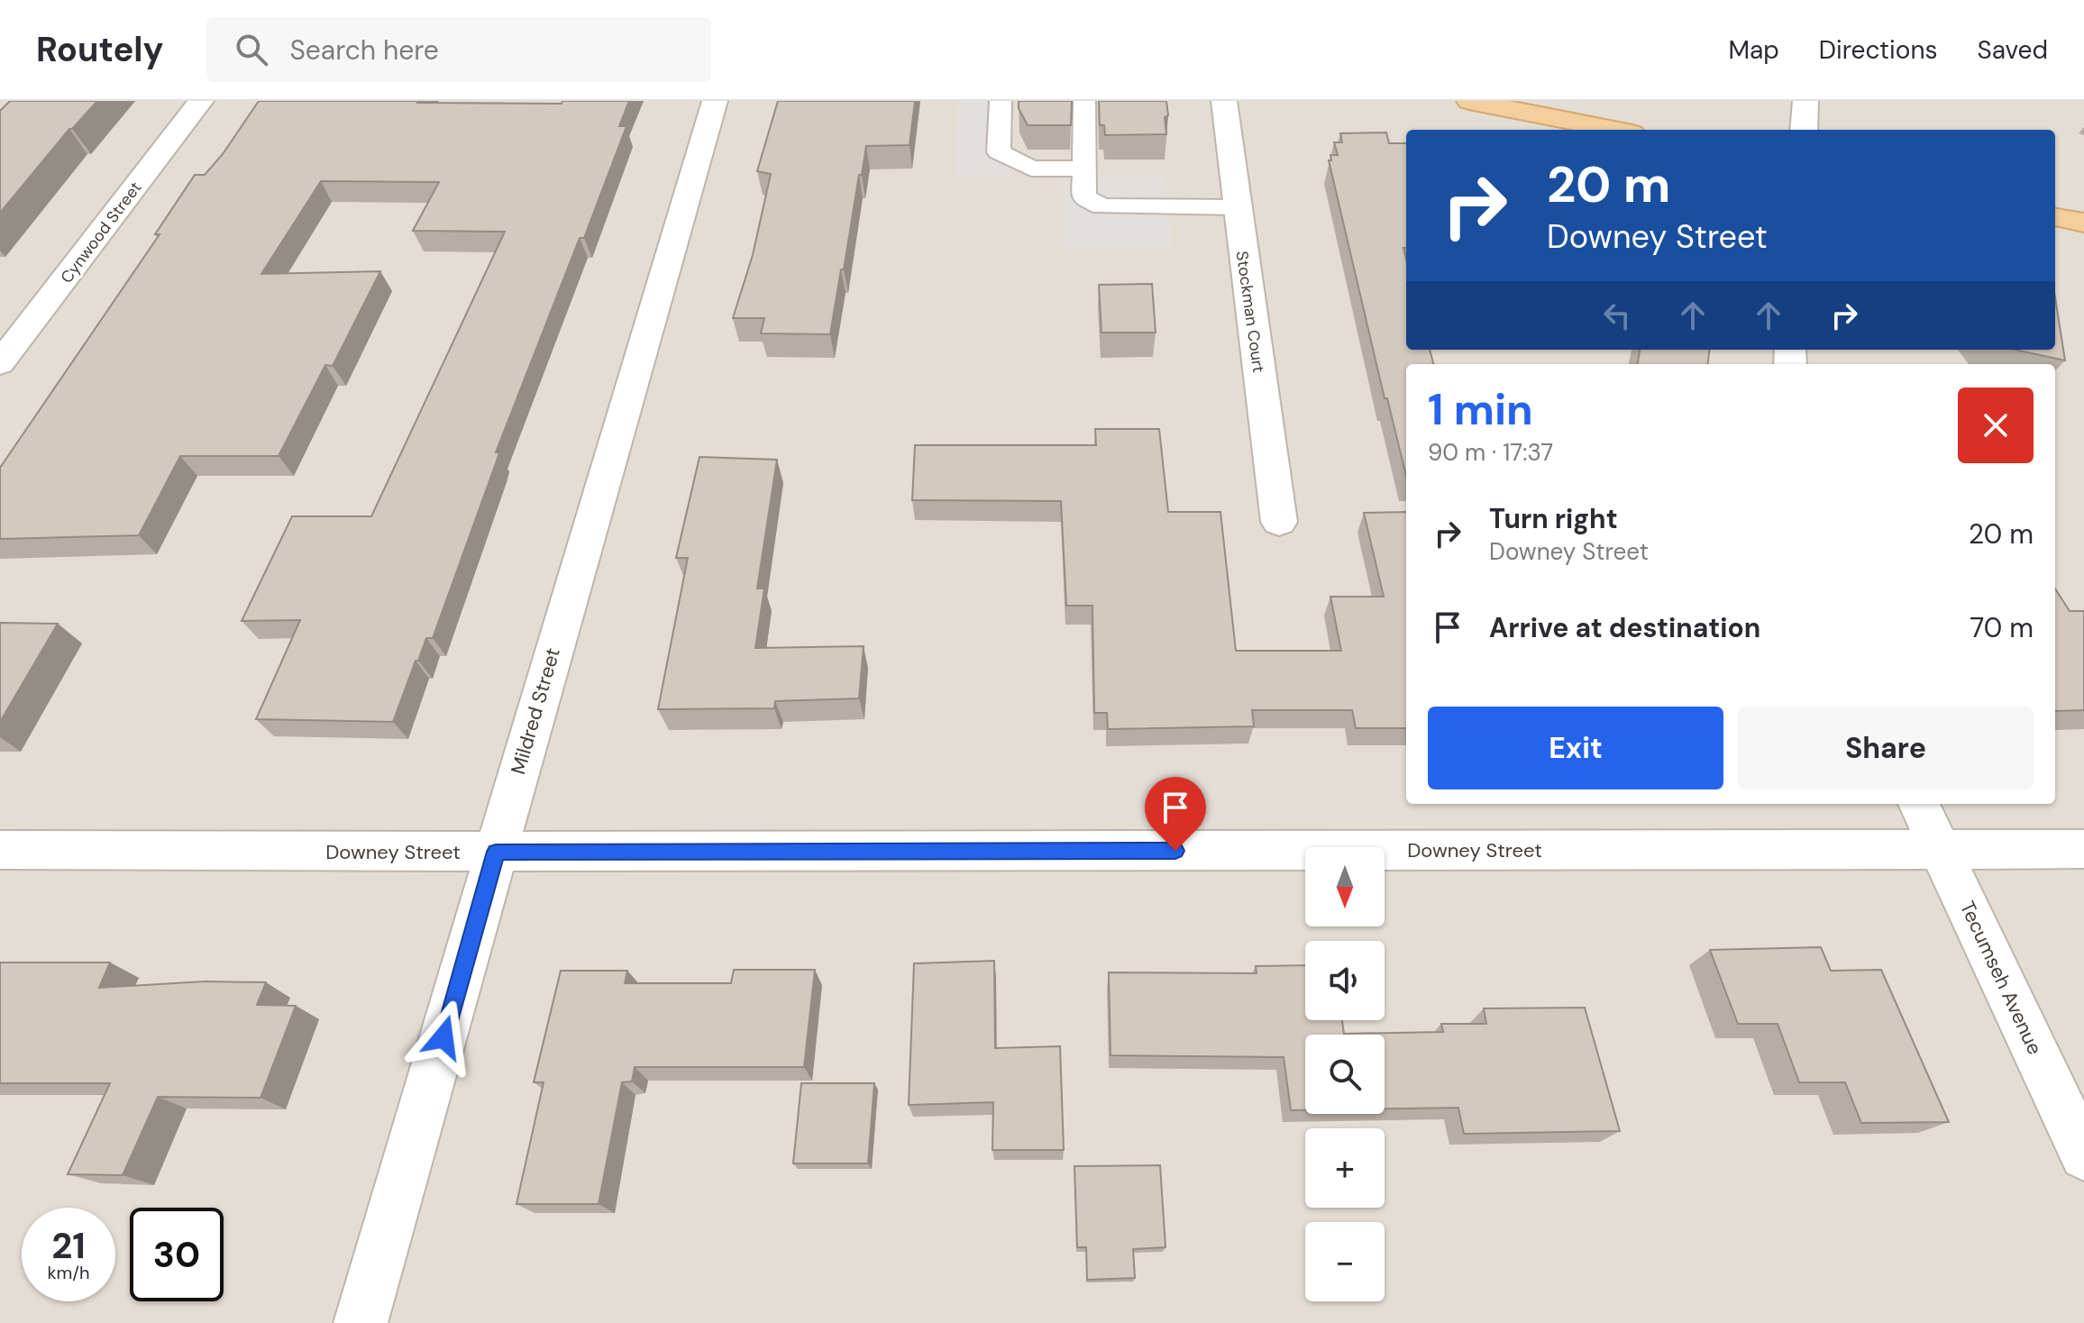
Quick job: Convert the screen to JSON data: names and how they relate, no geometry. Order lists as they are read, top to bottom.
{
  "streets": {
    "street": [
      "Cynwood Street",
      "Stockman Court",
      "Mildred Street",
      "Downey Street",
      "Tecumseh Avenue"
    ]
  },
  "crossings": [
    ["Mildred Street", "Downey Street"],
    ["Downey Street", "Tecumseh Avenue"]
  ],
  "north": "bottom",
  "page": {
    "header": "Routely",
    "search": "Search here",
    "nav": ["Map", "Directions", "Saved"],
    "turn": ["20 m", "Downey Street"],
    "heading": ["1 min", "90 m · 17:37"],
    "list": [
      {
        "name": "Turn right",
        "note": "Downey Street",
        "value": "20 m"
      },
      {
        "name": "Arrive at destination",
        "value": "70 m"
      }
    ],
    "buttons": ["Exit", "Share"],
    "map_buttons": ["+", "−"],
    "speed": "21 km/h",
    "limit": "30"
  }
}
